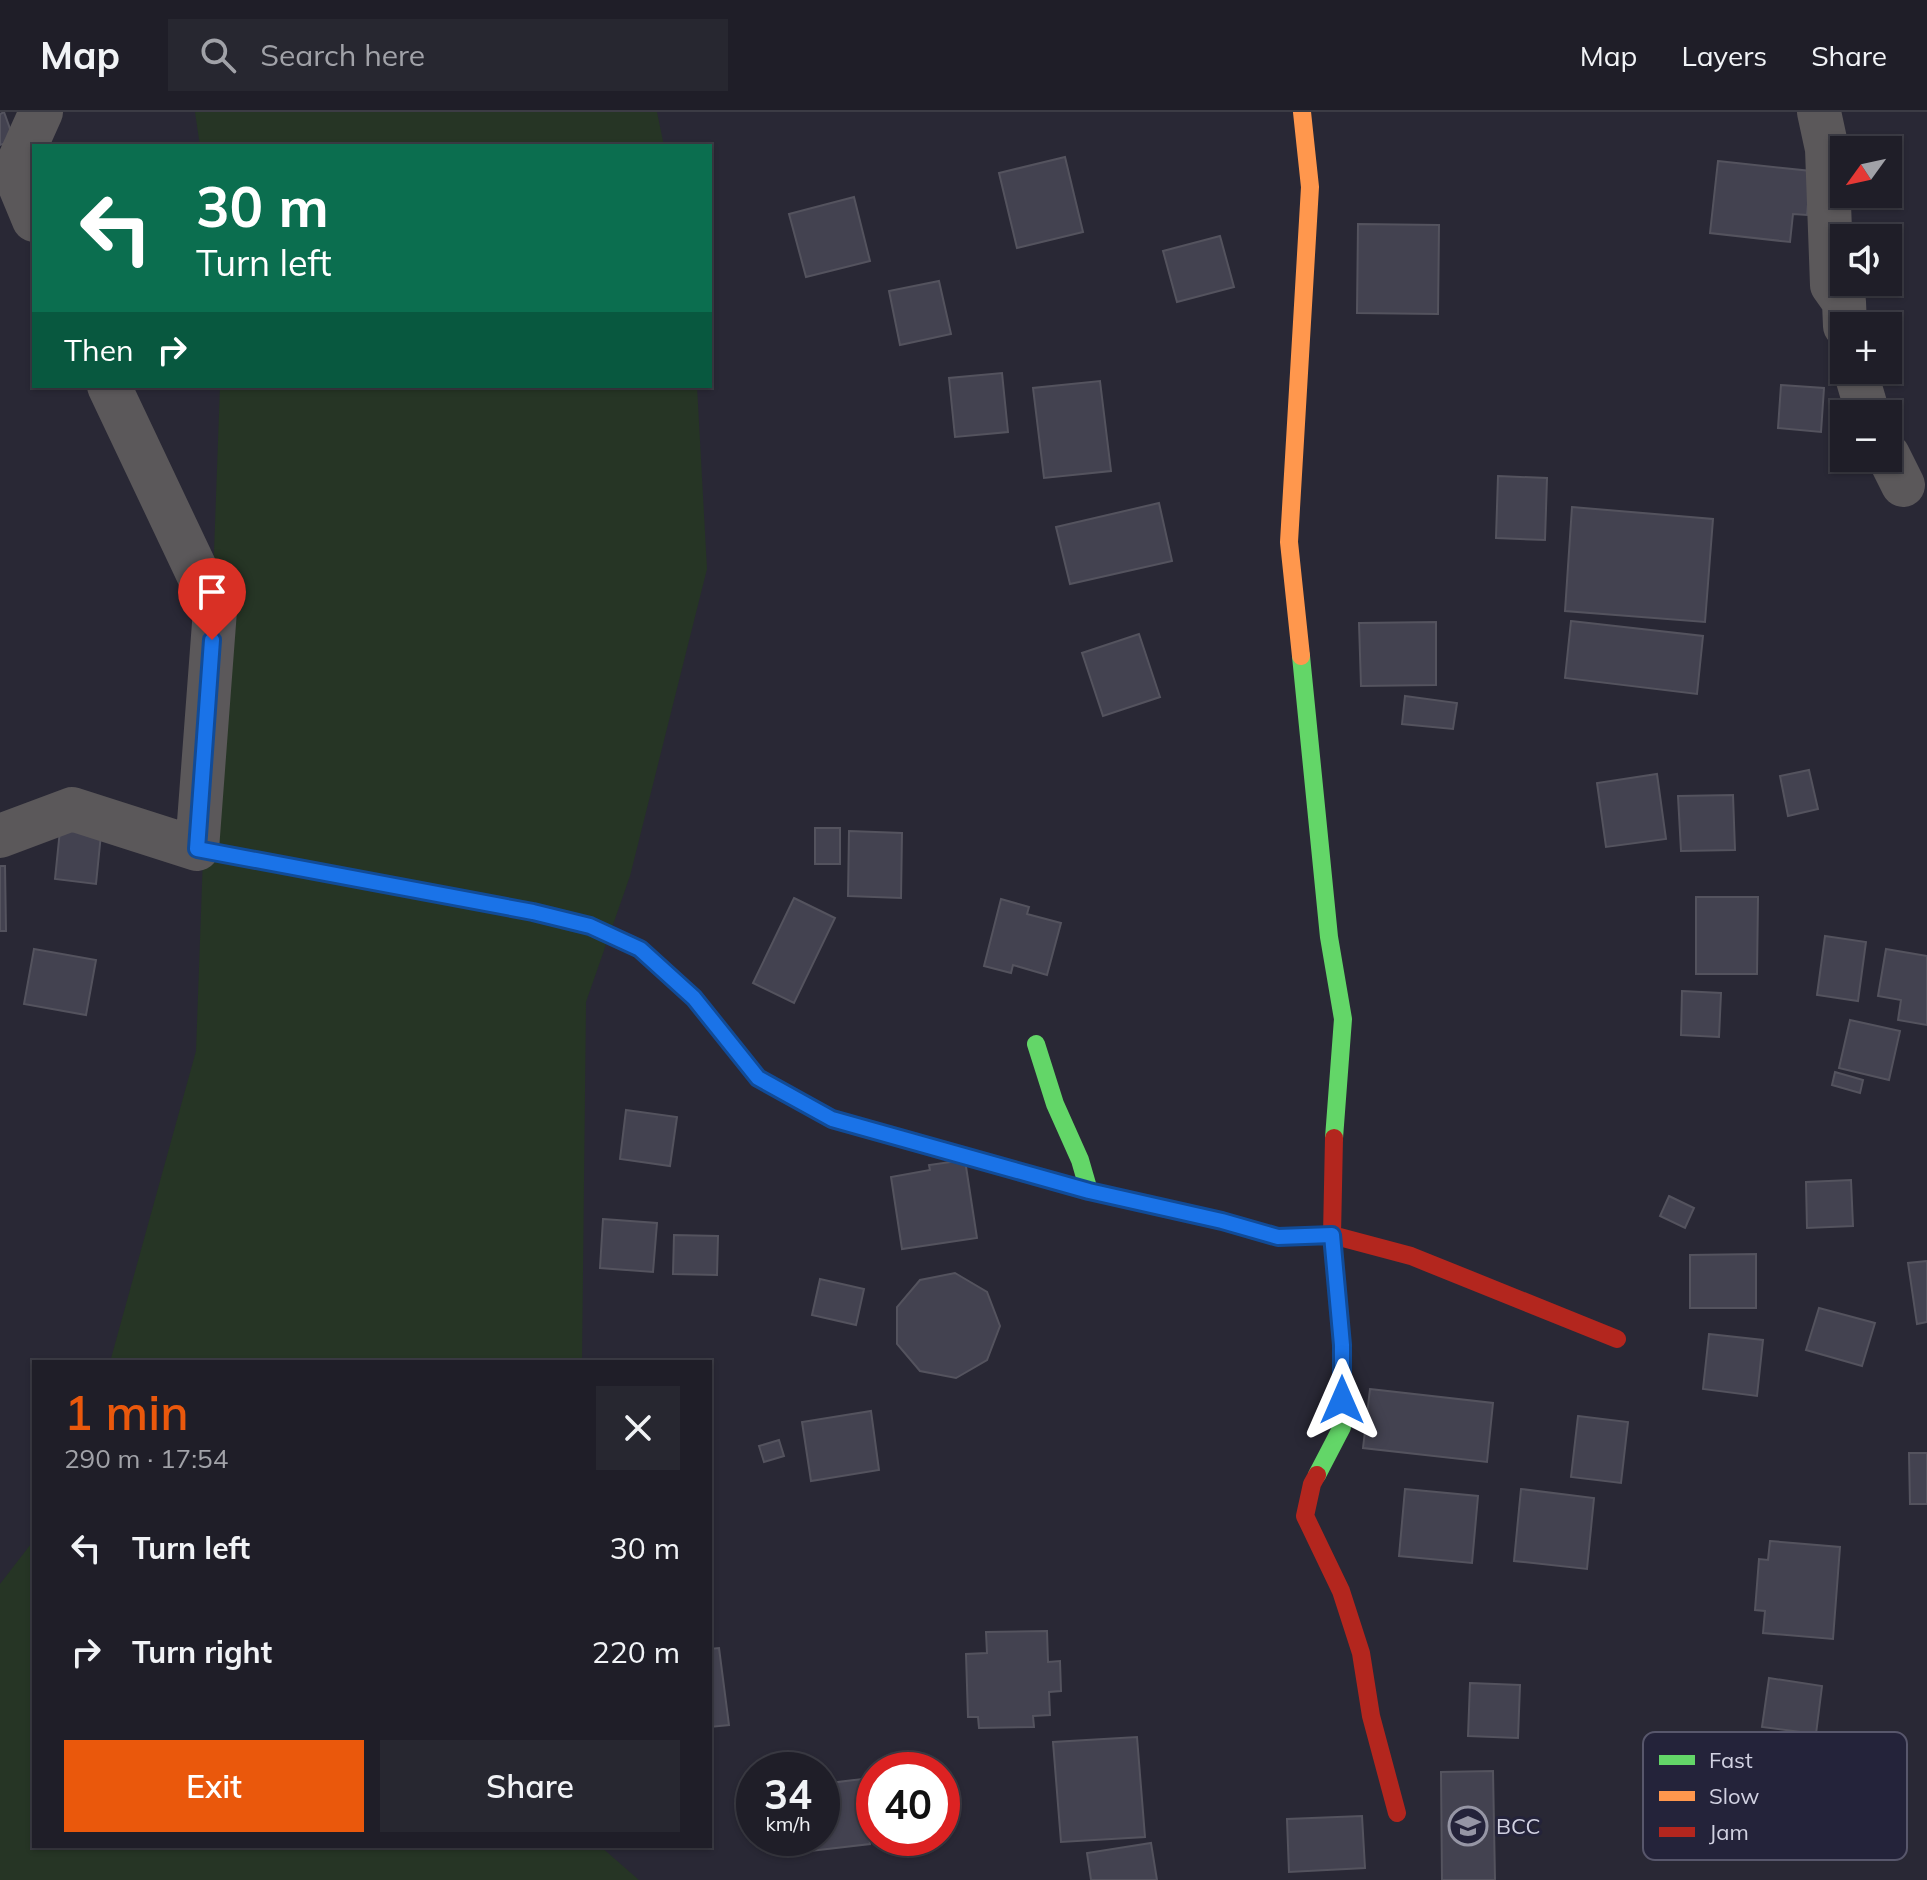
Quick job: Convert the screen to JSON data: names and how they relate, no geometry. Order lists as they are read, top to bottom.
{
  "places": {
    "school or university": ["BCC"]
  },
  "legend": ["Fast", "Slow", "Jam"],
  "north": "bottom left",
  "page": {
    "header": "Map",
    "search": "Search here",
    "nav": ["Map", "Layers", "Share"],
    "map_buttons": ["+", "−"],
    "turn": ["30 m", "Turn left"],
    "then": "Then",
    "heading": ["1 min", "290 m · 17:54"],
    "list": [
      {
        "name": "Turn left",
        "value": "30 m"
      },
      {
        "name": "Turn right",
        "value": "220 m"
      }
    ],
    "buttons": ["Exit", "Share"],
    "speed": "34 km/h",
    "limit": "40"
  }
}
